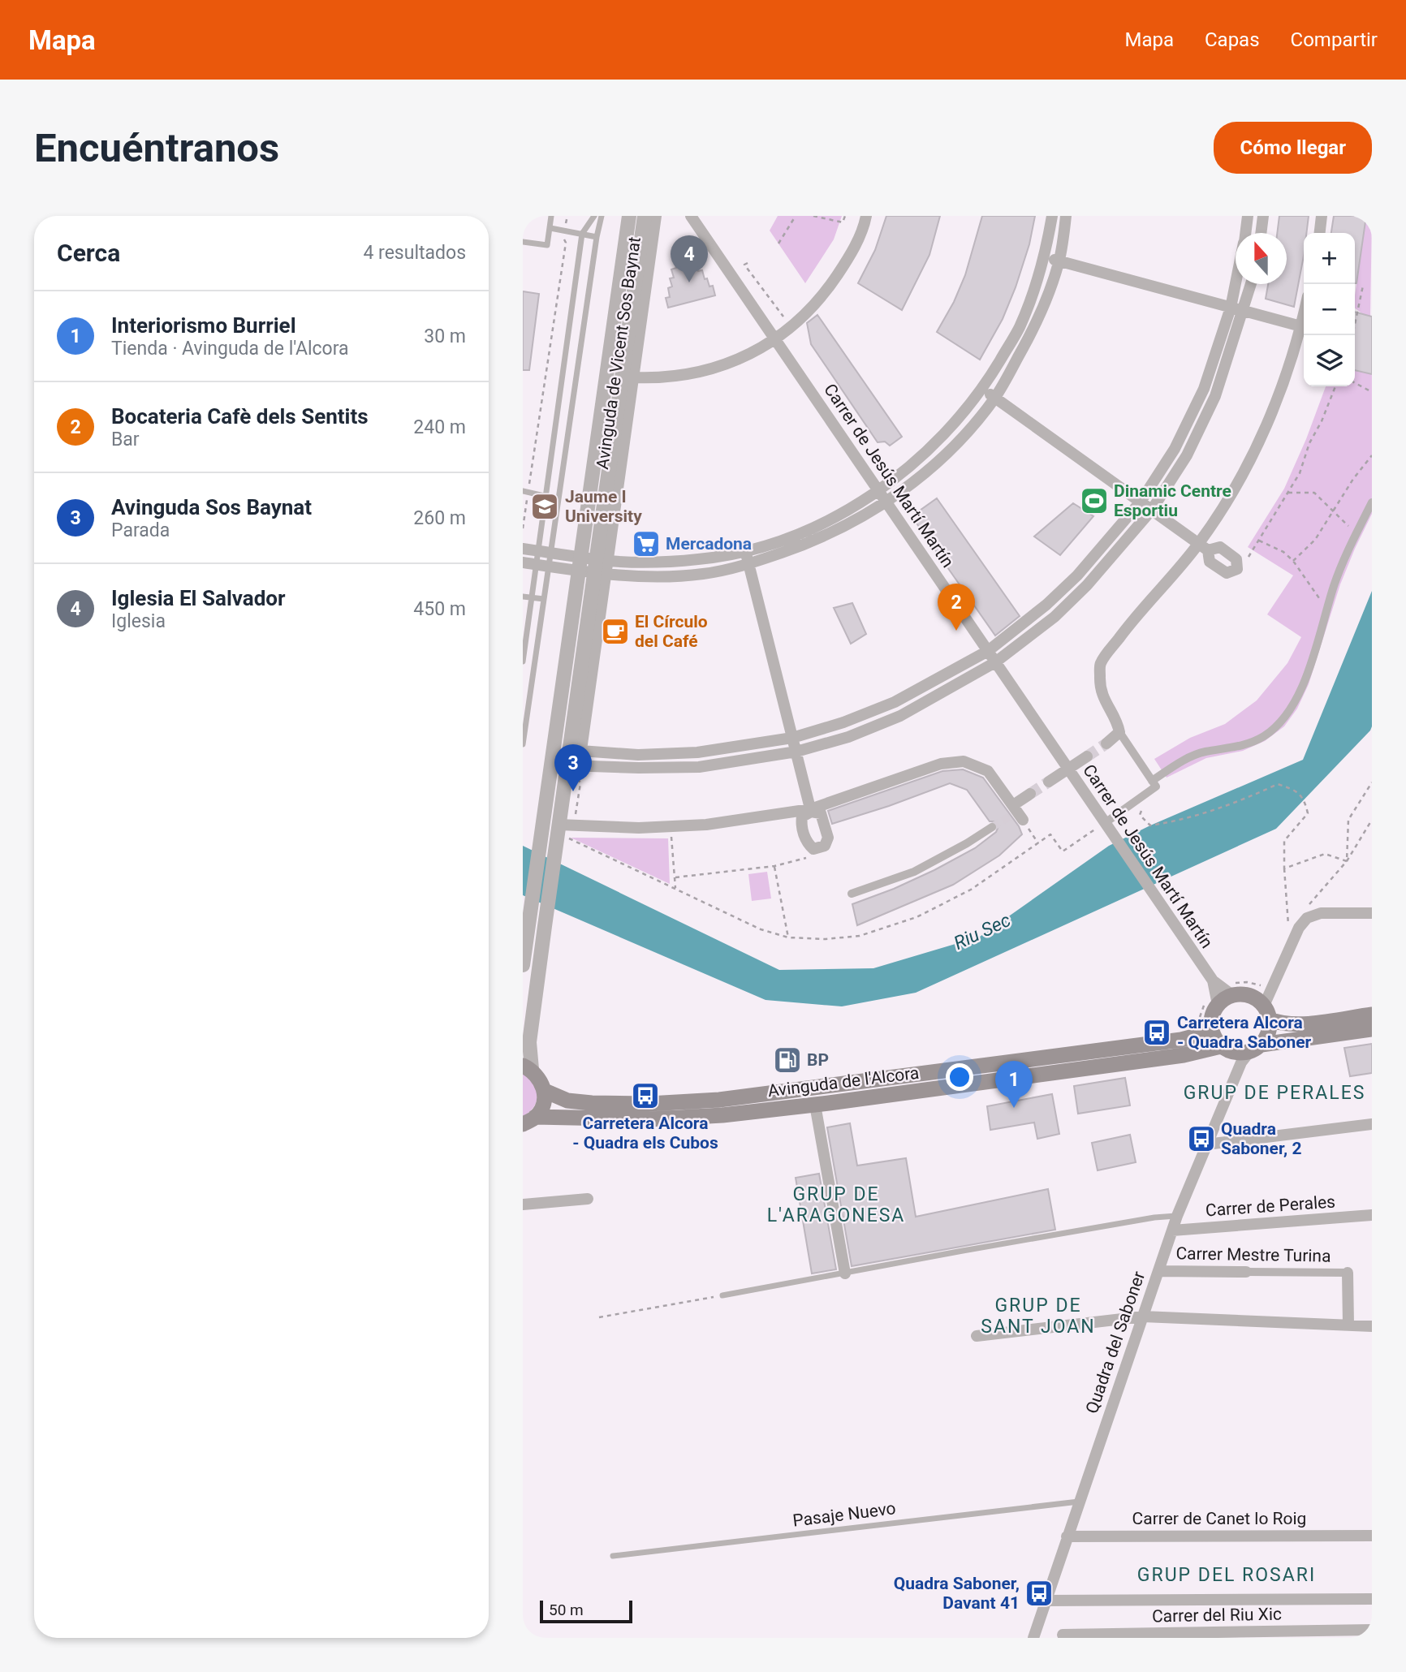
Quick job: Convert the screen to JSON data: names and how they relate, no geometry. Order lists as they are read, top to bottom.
{
  "streets": {
    "main road": ["Avinguda de l'Alcora"],
    "street": [
      "Avinguda de Vicent Sos Baynat",
      "Carrer de Jesús Martí Martín",
      "Carrer de Perales",
      "Carrer Mestre Turina",
      "Quadra del Saboner",
      "Carrer de Canet lo Roig",
      "Carrer del Riu Xic"
    ],
    "lane": ["Pasaje Nuevo"]
  },
  "crossings": [
    ["Carrer de Jesús Martí Martín", "Avinguda de l'Alcora"],
    ["Carrer de Jesús Martí Martín", "Quadra del Saboner"],
    ["Avinguda de l'Alcora", "Quadra del Saboner"],
    ["Carrer de Perales", "Quadra del Saboner"],
    ["Carrer Mestre Turina", "Quadra del Saboner"],
    ["Quadra del Saboner", "Pasaje Nuevo"],
    ["Quadra del Saboner", "Carrer de Canet lo Roig"]
  ],
  "districts": [
    "GRUP DE PERALES",
    "GRUP DE L'ARAGONESA",
    "GRUP DE SANT JOAN",
    "GRUP DEL ROSARI"
  ],
  "water": ["Riu Sec"],
  "places": {
    "sports": ["Dinamic Centre Esportiu"],
    "school or university": ["Jaume I University"],
    "supermarket": ["Mercadona"],
    "cafe": ["El Círculo del Café"],
    "bus stop": [
      "Carretera Alcora - Quadra Saboner",
      "Carretera Alcora - Quadra els Cubos",
      "Quadra Saboner, 2",
      "Quadra Saboner, Davant 41"
    ],
    "fuel station": ["BP"]
  },
  "scale_bar": "50 m",
  "north": "top",
  "page": {
    "header": "Mapa",
    "nav": ["Mapa", "Capas", "Compartir"],
    "buttons": "Cómo llegar",
    "title": "Encuéntranos",
    "heading": ["Cerca", "4 resultados"],
    "map_buttons": ["+", "−"],
    "pins": [
      "4",
      "2",
      "3",
      "1"
    ],
    "list": [
      {
        "mark": "1",
        "name": "Interiorismo Burriel",
        "note": "Tienda · Avinguda de l'Alcora",
        "value": "30 m"
      },
      {
        "mark": "2",
        "name": "Bocateria Cafè dels Sentits",
        "note": "Bar",
        "value": "240 m"
      },
      {
        "mark": "3",
        "name": "Avinguda Sos Baynat",
        "note": "Parada",
        "value": "260 m"
      },
      {
        "mark": "4",
        "name": "Iglesia El Salvador",
        "note": "Iglesia",
        "value": "450 m"
      }
    ],
    "scale": "50 m"
  }
}
